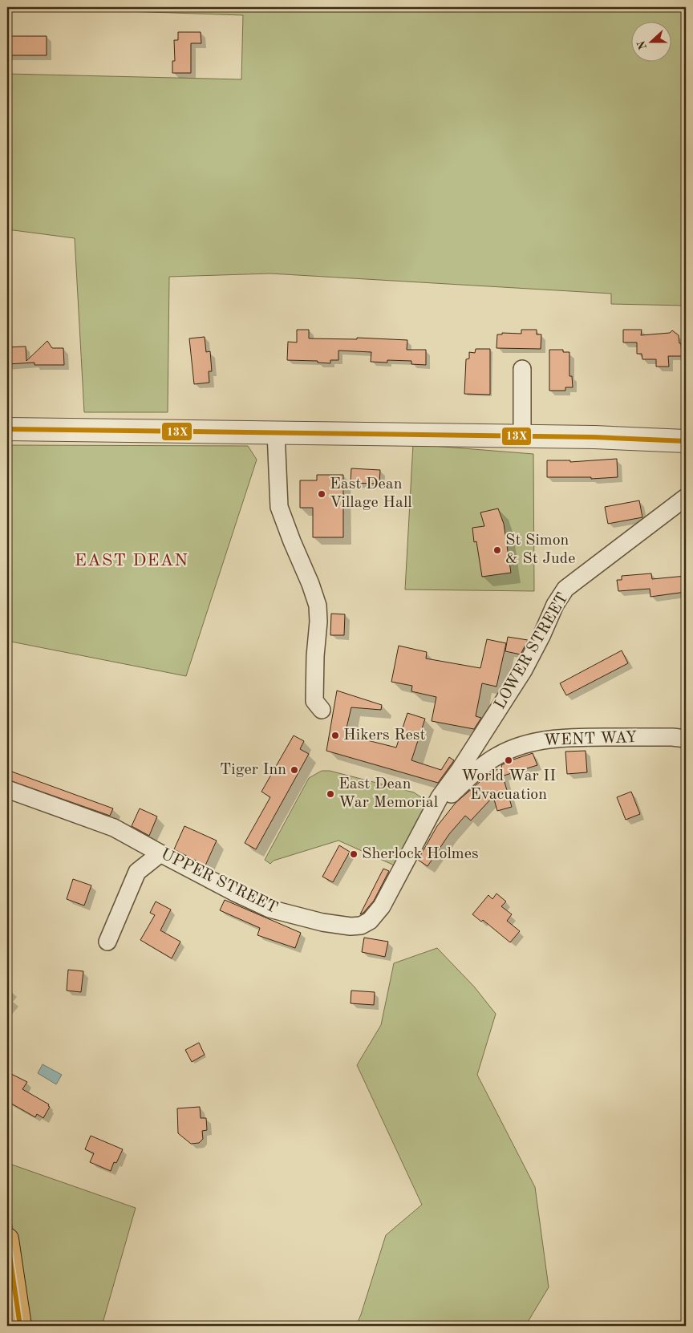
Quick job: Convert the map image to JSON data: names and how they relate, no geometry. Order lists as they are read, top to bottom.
{
  "streets": {
    "street": ["LOWER STREET", "WENT WAY", "UPPER STREET"]
  },
  "crossings": [
    ["LOWER STREET", "WENT WAY"],
    ["LOWER STREET", "UPPER STREET"],
    ["WENT WAY", "UPPER STREET"]
  ],
  "districts": ["EAST DEAN"],
  "places": [
    "East Dean Village Hall",
    "St Simon & St Jude",
    "Hikers Rest",
    "World War II Evacuation",
    "Tiger Inn",
    "East Dean War Memorial",
    "Sherlock Holmes"
  ],
  "lines": ["transit line 13X"],
  "north": "left"
}
